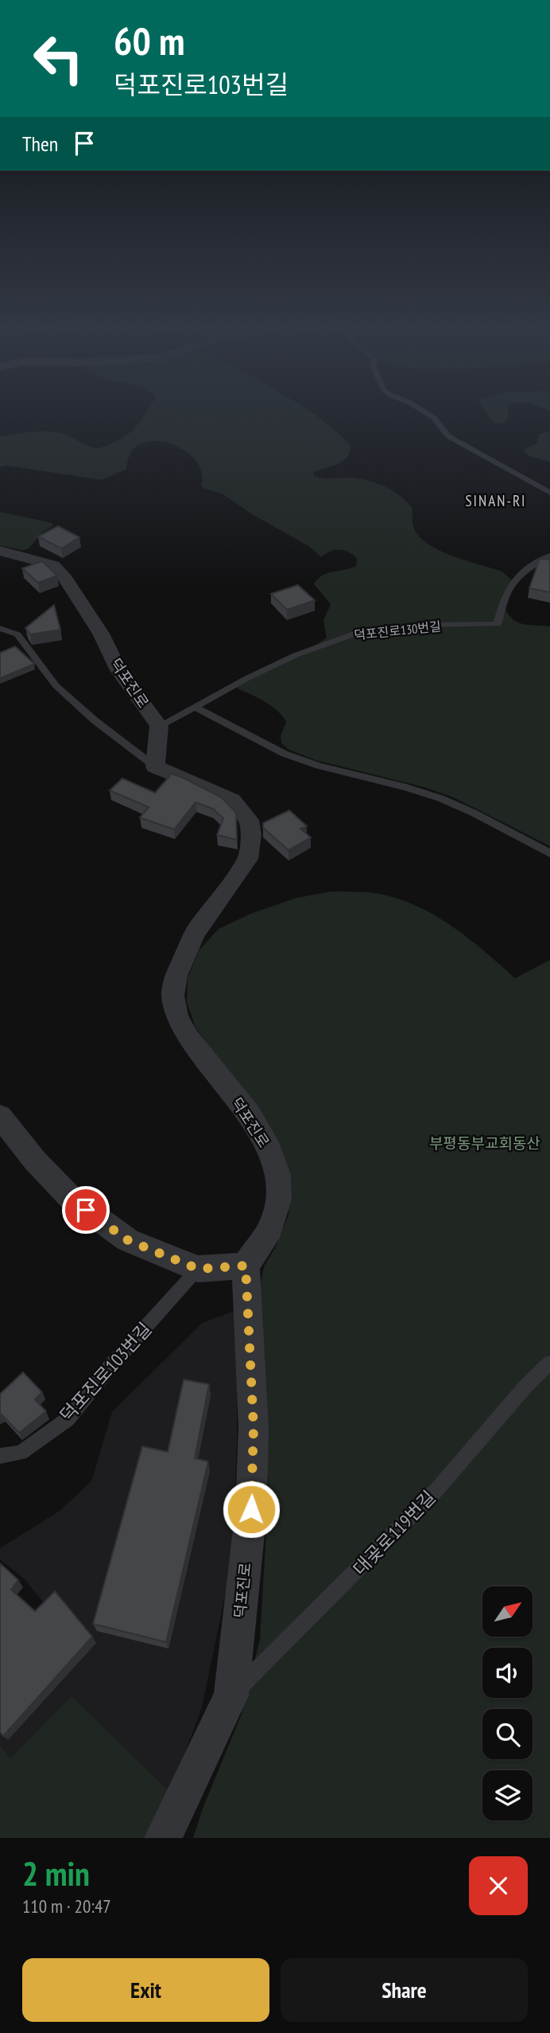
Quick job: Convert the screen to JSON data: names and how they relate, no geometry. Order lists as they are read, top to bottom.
{
  "streets": {
    "street": ["덕포진로"],
    "lane": ["덕포진로130번길", "덕포진로103번길", "대곶로119번길"]
  },
  "crossings": [
    ["덕포진로130번길", "덕포진로"],
    ["덕포진로", "대곶로119번길"]
  ],
  "districts": ["SINAN-RI"],
  "parks": ["부평동부교회동산"],
  "north": "top right",
  "page": {
    "turn": ["60 m", "덕포진로103번길"],
    "then": "Then",
    "heading": ["2 min", "110 m · 20:47"],
    "buttons": ["Exit", "Share"]
  }
}
